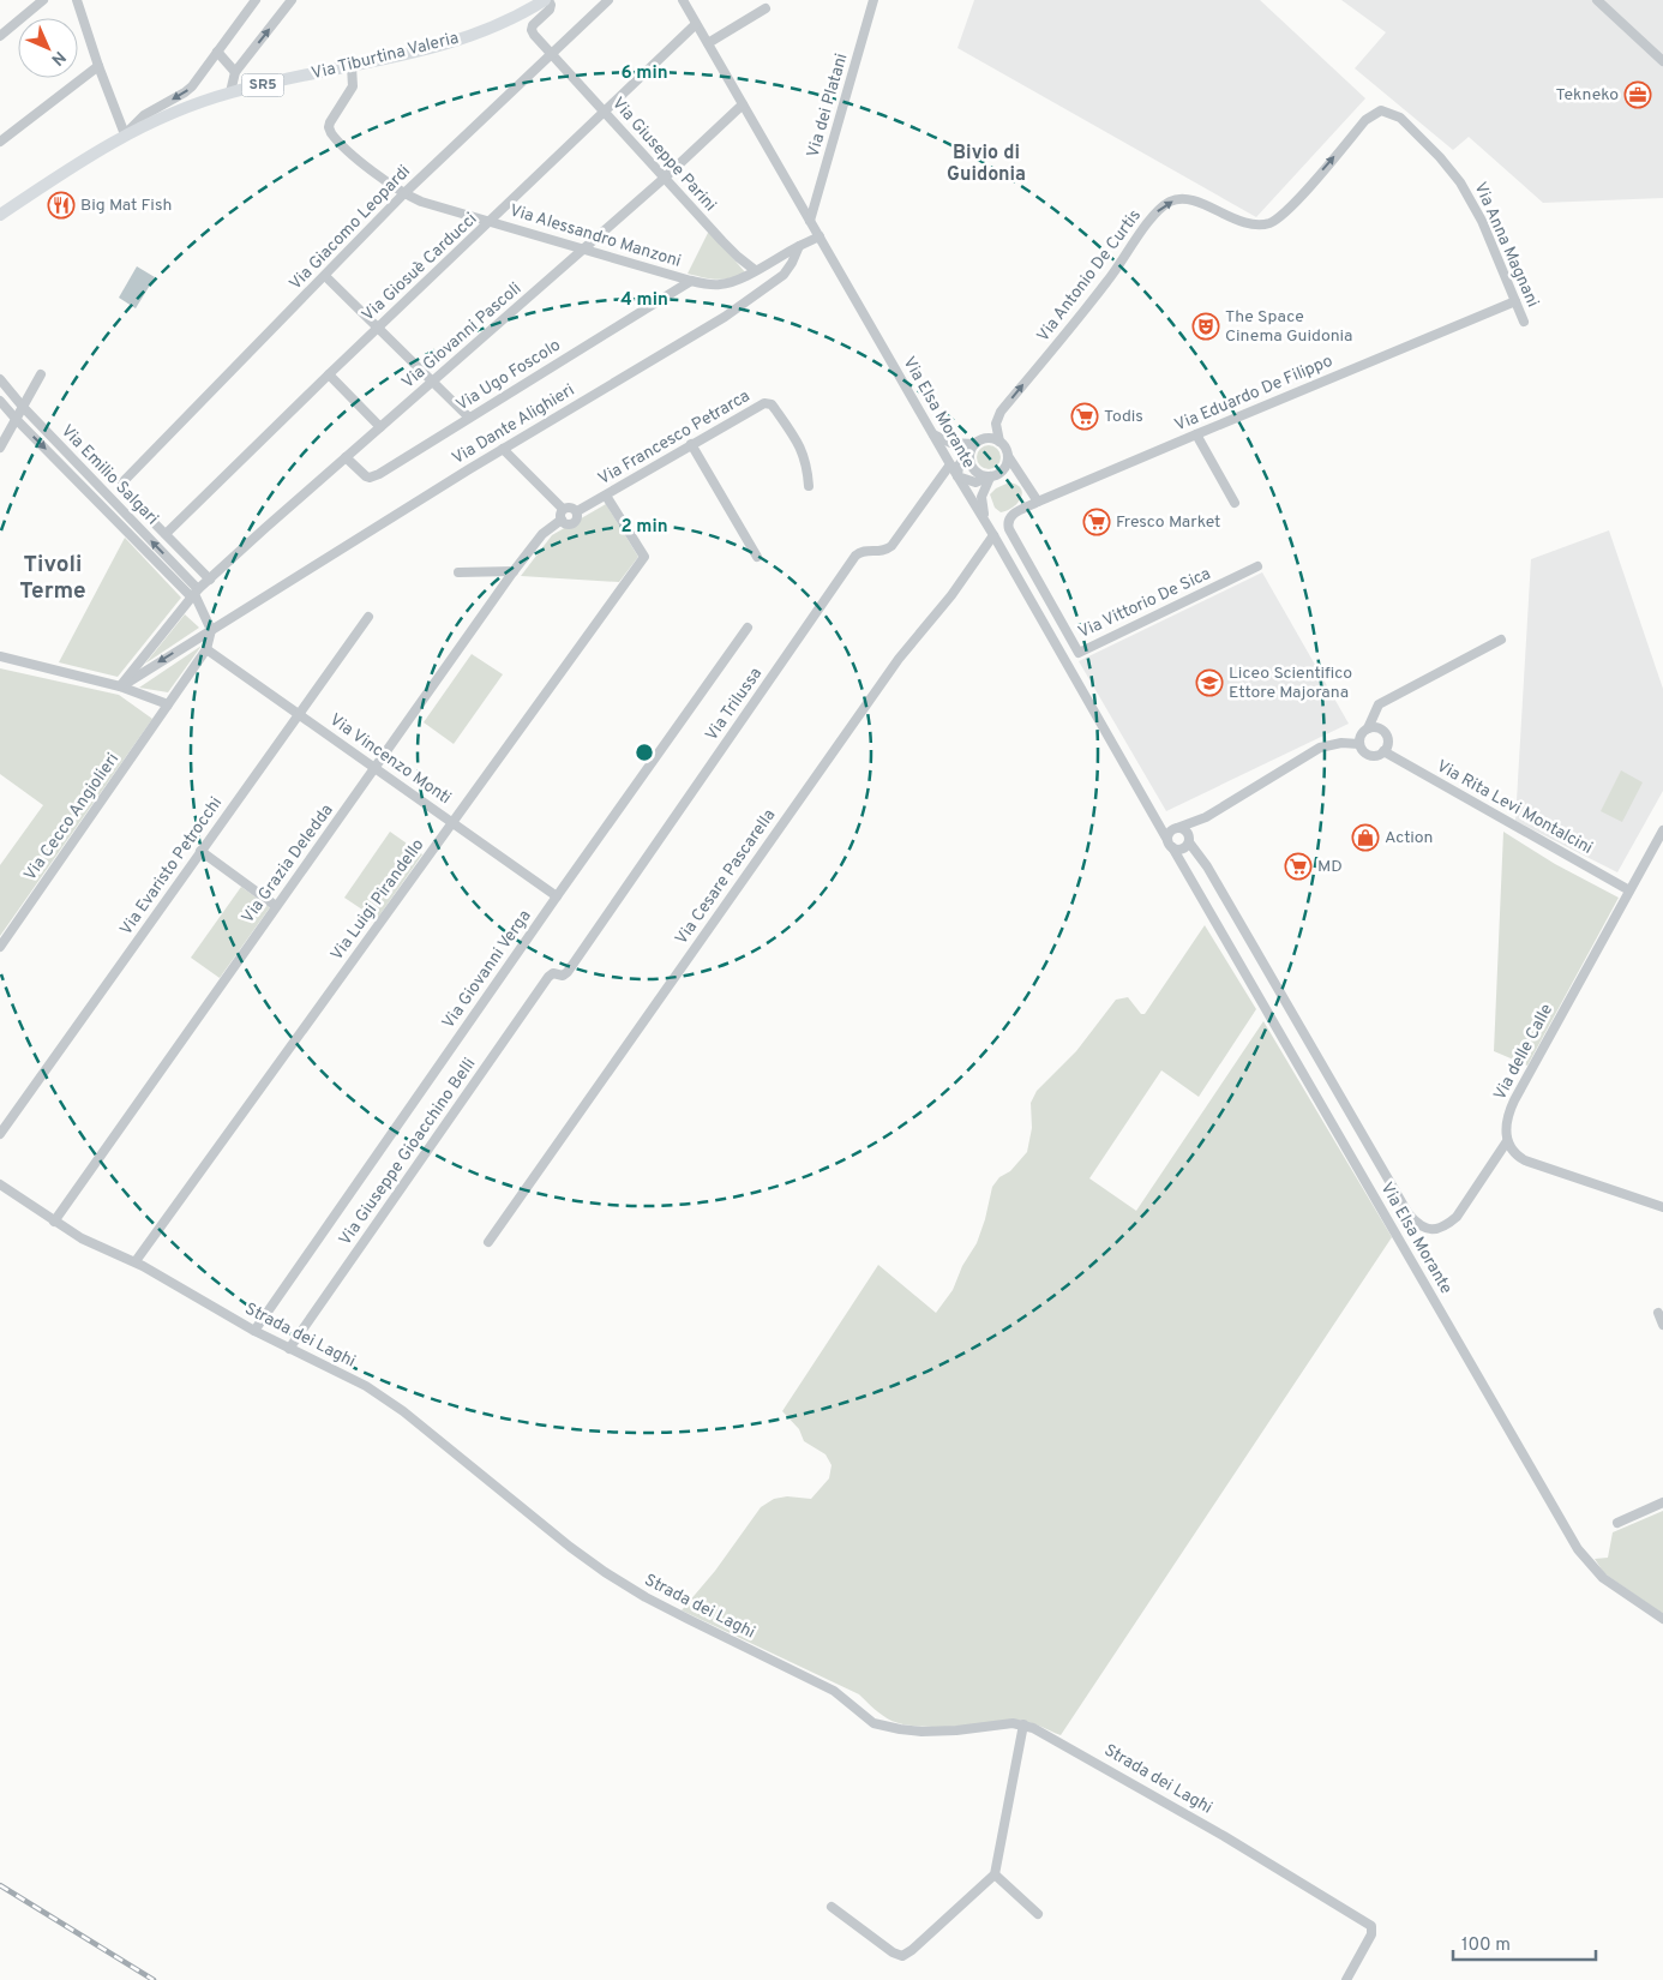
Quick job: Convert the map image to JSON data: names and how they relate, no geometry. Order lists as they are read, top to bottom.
{
  "streets": {
    "main road": ["Via Tiburtina Valeria", "SR5"],
    "street": [
      "Via dei Platani",
      "Via Giuseppe Parini",
      "Via Giacomo Leopardi",
      "Via Alessandro Manzoni",
      "Via Anna Magnani",
      "Via Giosuè Carducci",
      "Via Antonio De Curtis",
      "Via Giovanni Pascoli",
      "Via Ugo Foscolo",
      "Via Eduardo De Filippo",
      "Via Elsa Morante",
      "Via Dante Alighieri",
      "Via Francesco Petrarca",
      "Via Emilio Salgari",
      "Via Vittorio De Sica",
      "Via Trilussa",
      "Via Vincenzo Monti",
      "Via Rita Levi Montalcini",
      "Via Cecco Angiolieri",
      "Via Grazia Deledda",
      "Via Evaristo Petrocchi",
      "Via Cesare Pascarella",
      "Via Luigi Pirandello",
      "Via Giovanni Verga",
      "Via delle Calle",
      "Via Giuseppe Gioacchino Belli",
      "Strada dei Laghi"
    ]
  },
  "crossings": [
    ["Via Tiburtina Valeria", "Via Giuseppe Parini"],
    ["Via Tiburtina Valeria", "Via Alessandro Manzoni"],
    ["Via dei Platani", "Via Elsa Morante"],
    ["Via Giuseppe Parini", "Via Giacomo Leopardi"],
    ["Via Giuseppe Parini", "Via Alessandro Manzoni"],
    ["Via Giuseppe Parini", "Via Giosuè Carducci"],
    ["Via Giuseppe Parini", "Via Giovanni Pascoli"],
    ["Via Giacomo Leopardi", "Via Alessandro Manzoni"],
    ["Via Giacomo Leopardi", "Via Giosuè Carducci"],
    ["Via Alessandro Manzoni", "Via Giosuè Carducci"],
    ["Via Alessandro Manzoni", "Via Giovanni Pascoli"],
    ["Via Alessandro Manzoni", "Via Ugo Foscolo"],
    ["Via Alessandro Manzoni", "Via Dante Alighieri"],
    ["Via Anna Magnani", "Via Antonio De Curtis"],
    ["Via Anna Magnani", "Via Eduardo De Filippo"],
    ["Via Giosuè Carducci", "Via Elsa Morante"],
    ["Via Giovanni Pascoli", "Via Ugo Foscolo"],
    ["Via Giovanni Pascoli", "Via Elsa Morante"],
    ["Via Giovanni Pascoli", "Via Dante Alighieri"],
    ["Via Giovanni Pascoli", "Via Emilio Salgari"],
    ["Via Eduardo De Filippo", "Via Vittorio De Sica"],
    ["Via Elsa Morante", "Via Trilussa"],
    ["Via Elsa Morante", "Via Rita Levi Montalcini"],
    ["Via Elsa Morante", "Via Cesare Pascarella"],
    ["Via Francesco Petrarca", "Via Grazia Deledda"],
    ["Via Francesco Petrarca", "Via Luigi Pirandello"],
    ["Via Trilussa", "Via Giuseppe Gioacchino Belli"],
    ["Via Vincenzo Monti", "Via Cecco Angiolieri"],
    ["Via Vincenzo Monti", "Via Grazia Deledda"],
    ["Via Vincenzo Monti", "Via Evaristo Petrocchi"],
    ["Via Vincenzo Monti", "Via Luigi Pirandello"],
    ["Via Vincenzo Monti", "Via Giovanni Verga"],
    ["Via Rita Levi Montalcini", "Via delle Calle"],
    ["Via Grazia Deledda", "Strada dei Laghi"],
    ["Via Luigi Pirandello", "Strada dei Laghi"],
    ["Via Giovanni Verga", "Strada dei Laghi"],
    ["Via Giuseppe Gioacchino Belli", "Strada dei Laghi"]
  ],
  "one_way": ["Via Antonio De Curtis"],
  "districts": ["Bivio di Guidonia", "Tivoli Terme"],
  "places": {
    "office": ["Tekneko"],
    "restaurant": ["Big Mat Fish"],
    "theatre": ["The Space Cinema Guidonia"],
    "supermarket": ["Todis", "Fresco Market", "MD"],
    "school or university": ["Liceo Scientifico Ettore Majorana"],
    "shop": ["Action"]
  },
  "scale_bar": "100 m",
  "north": "bottom right",
  "rings": ["6 min", "4 min", "2 min"]
}
